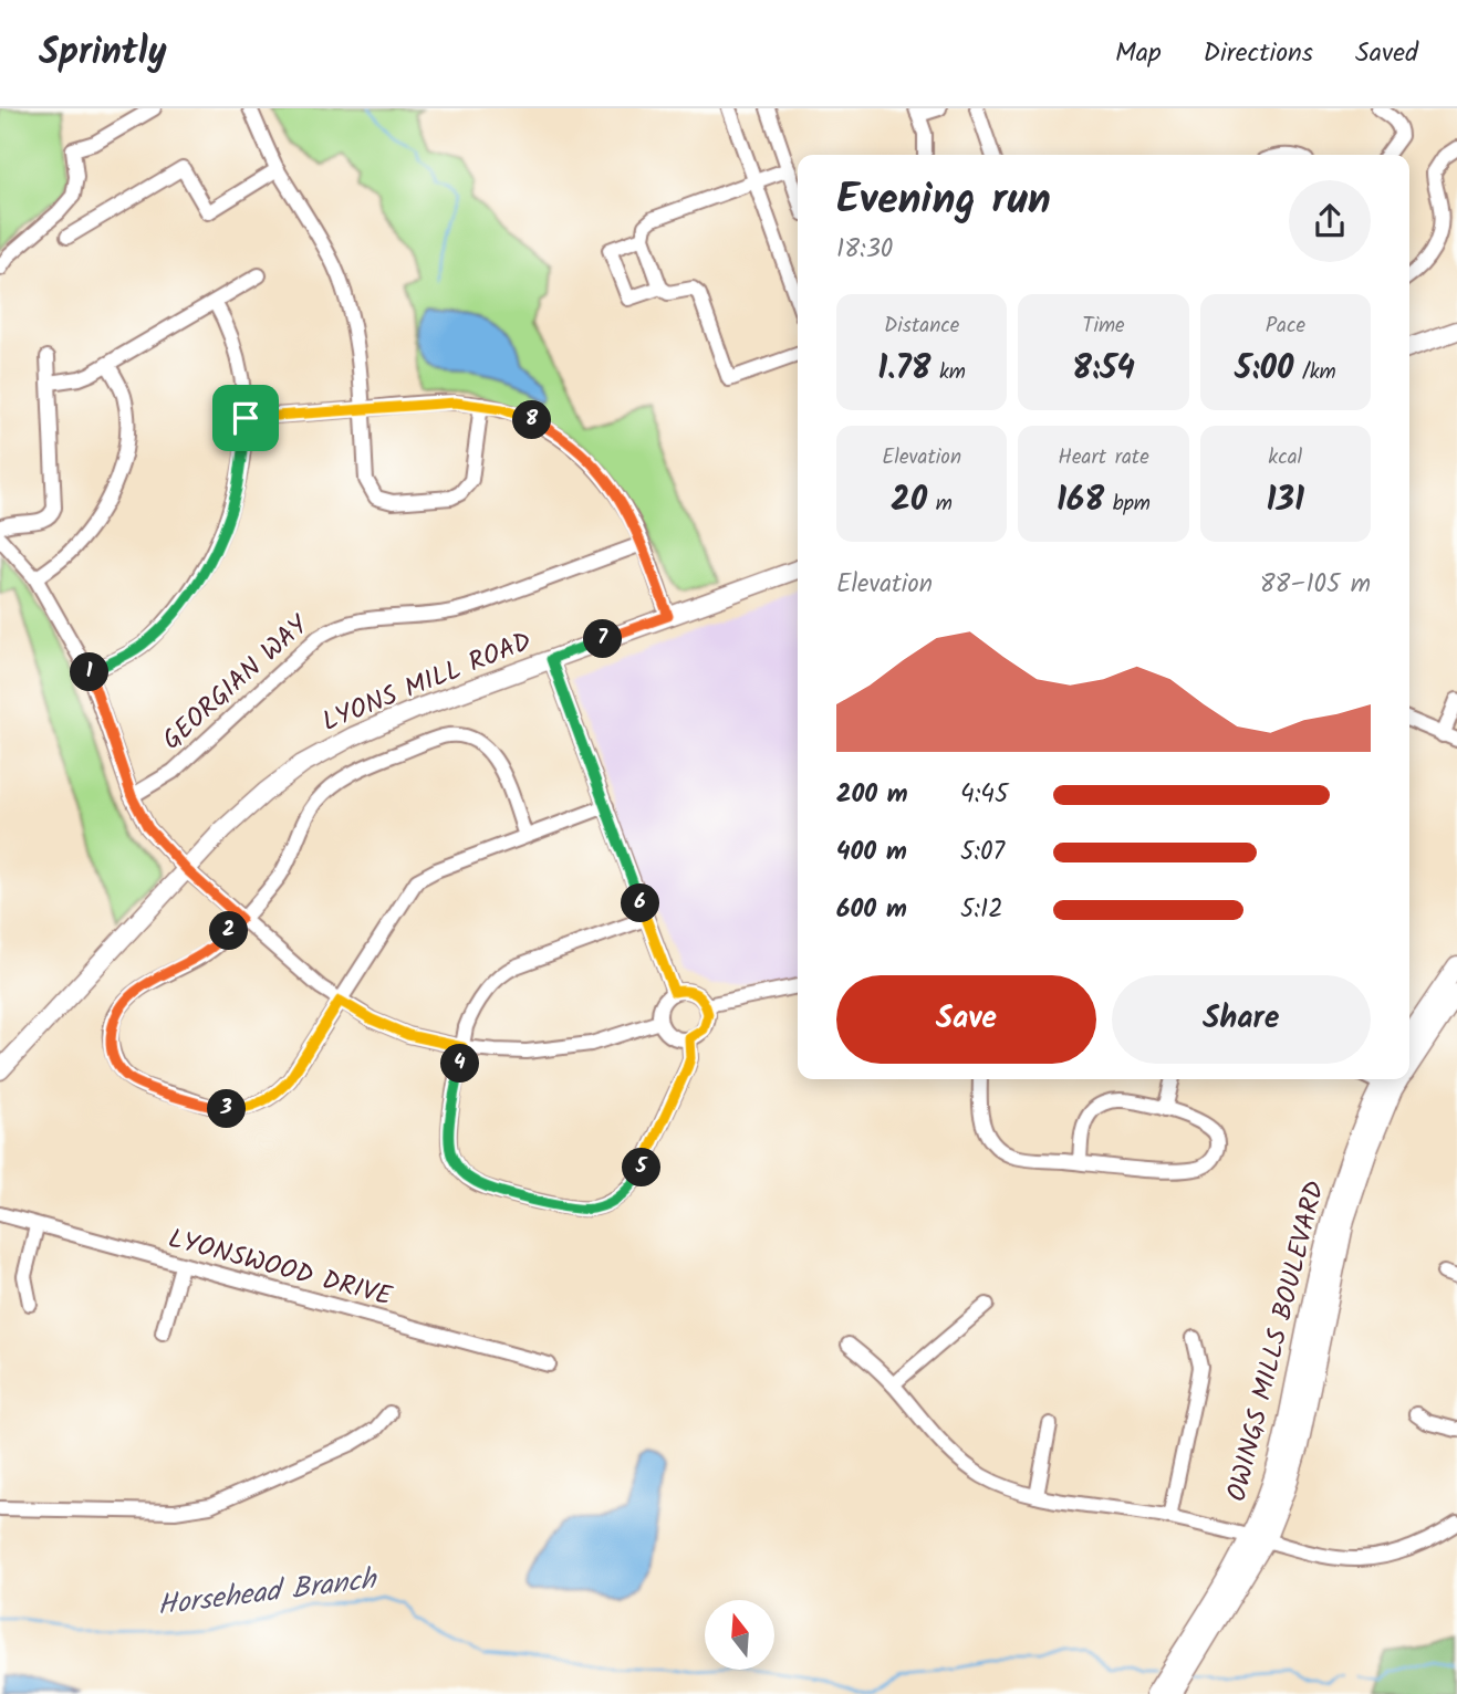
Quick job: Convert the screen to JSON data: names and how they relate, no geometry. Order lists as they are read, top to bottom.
{
  "streets": {
    "main road": ["LYONS MILL ROAD", "OWINGS MILLS BOULEVARD"],
    "street": ["GEORGIAN WAY", "LYONSWOOD DRIVE"]
  },
  "water": ["Horsehead Branch"],
  "north": "top",
  "page": {
    "header": "Sprintly",
    "nav": ["Map", "Directions", "Saved"],
    "heading": ["Evening run", "18:30"],
    "stats": [
      ["Distance", "1.78 km"],
      ["Time", "8:54"],
      ["Pace", "5:00 /km"],
      ["Elevation", "20 m"],
      ["Heart rate", "168 bpm"],
      ["kcal", "131"]
    ],
    "pins": [
      "8",
      "7",
      "1",
      "6",
      "2",
      "4",
      "3",
      "5"
    ],
    "chart": ["Elevation", "88–105 m"],
    "list": [
      {
        "name": "200 m",
        "note": "4:45"
      },
      {
        "name": "400 m",
        "note": "5:07"
      },
      {
        "name": "600 m",
        "note": "5:12"
      }
    ],
    "buttons": ["Save", "Share"]
  }
}
